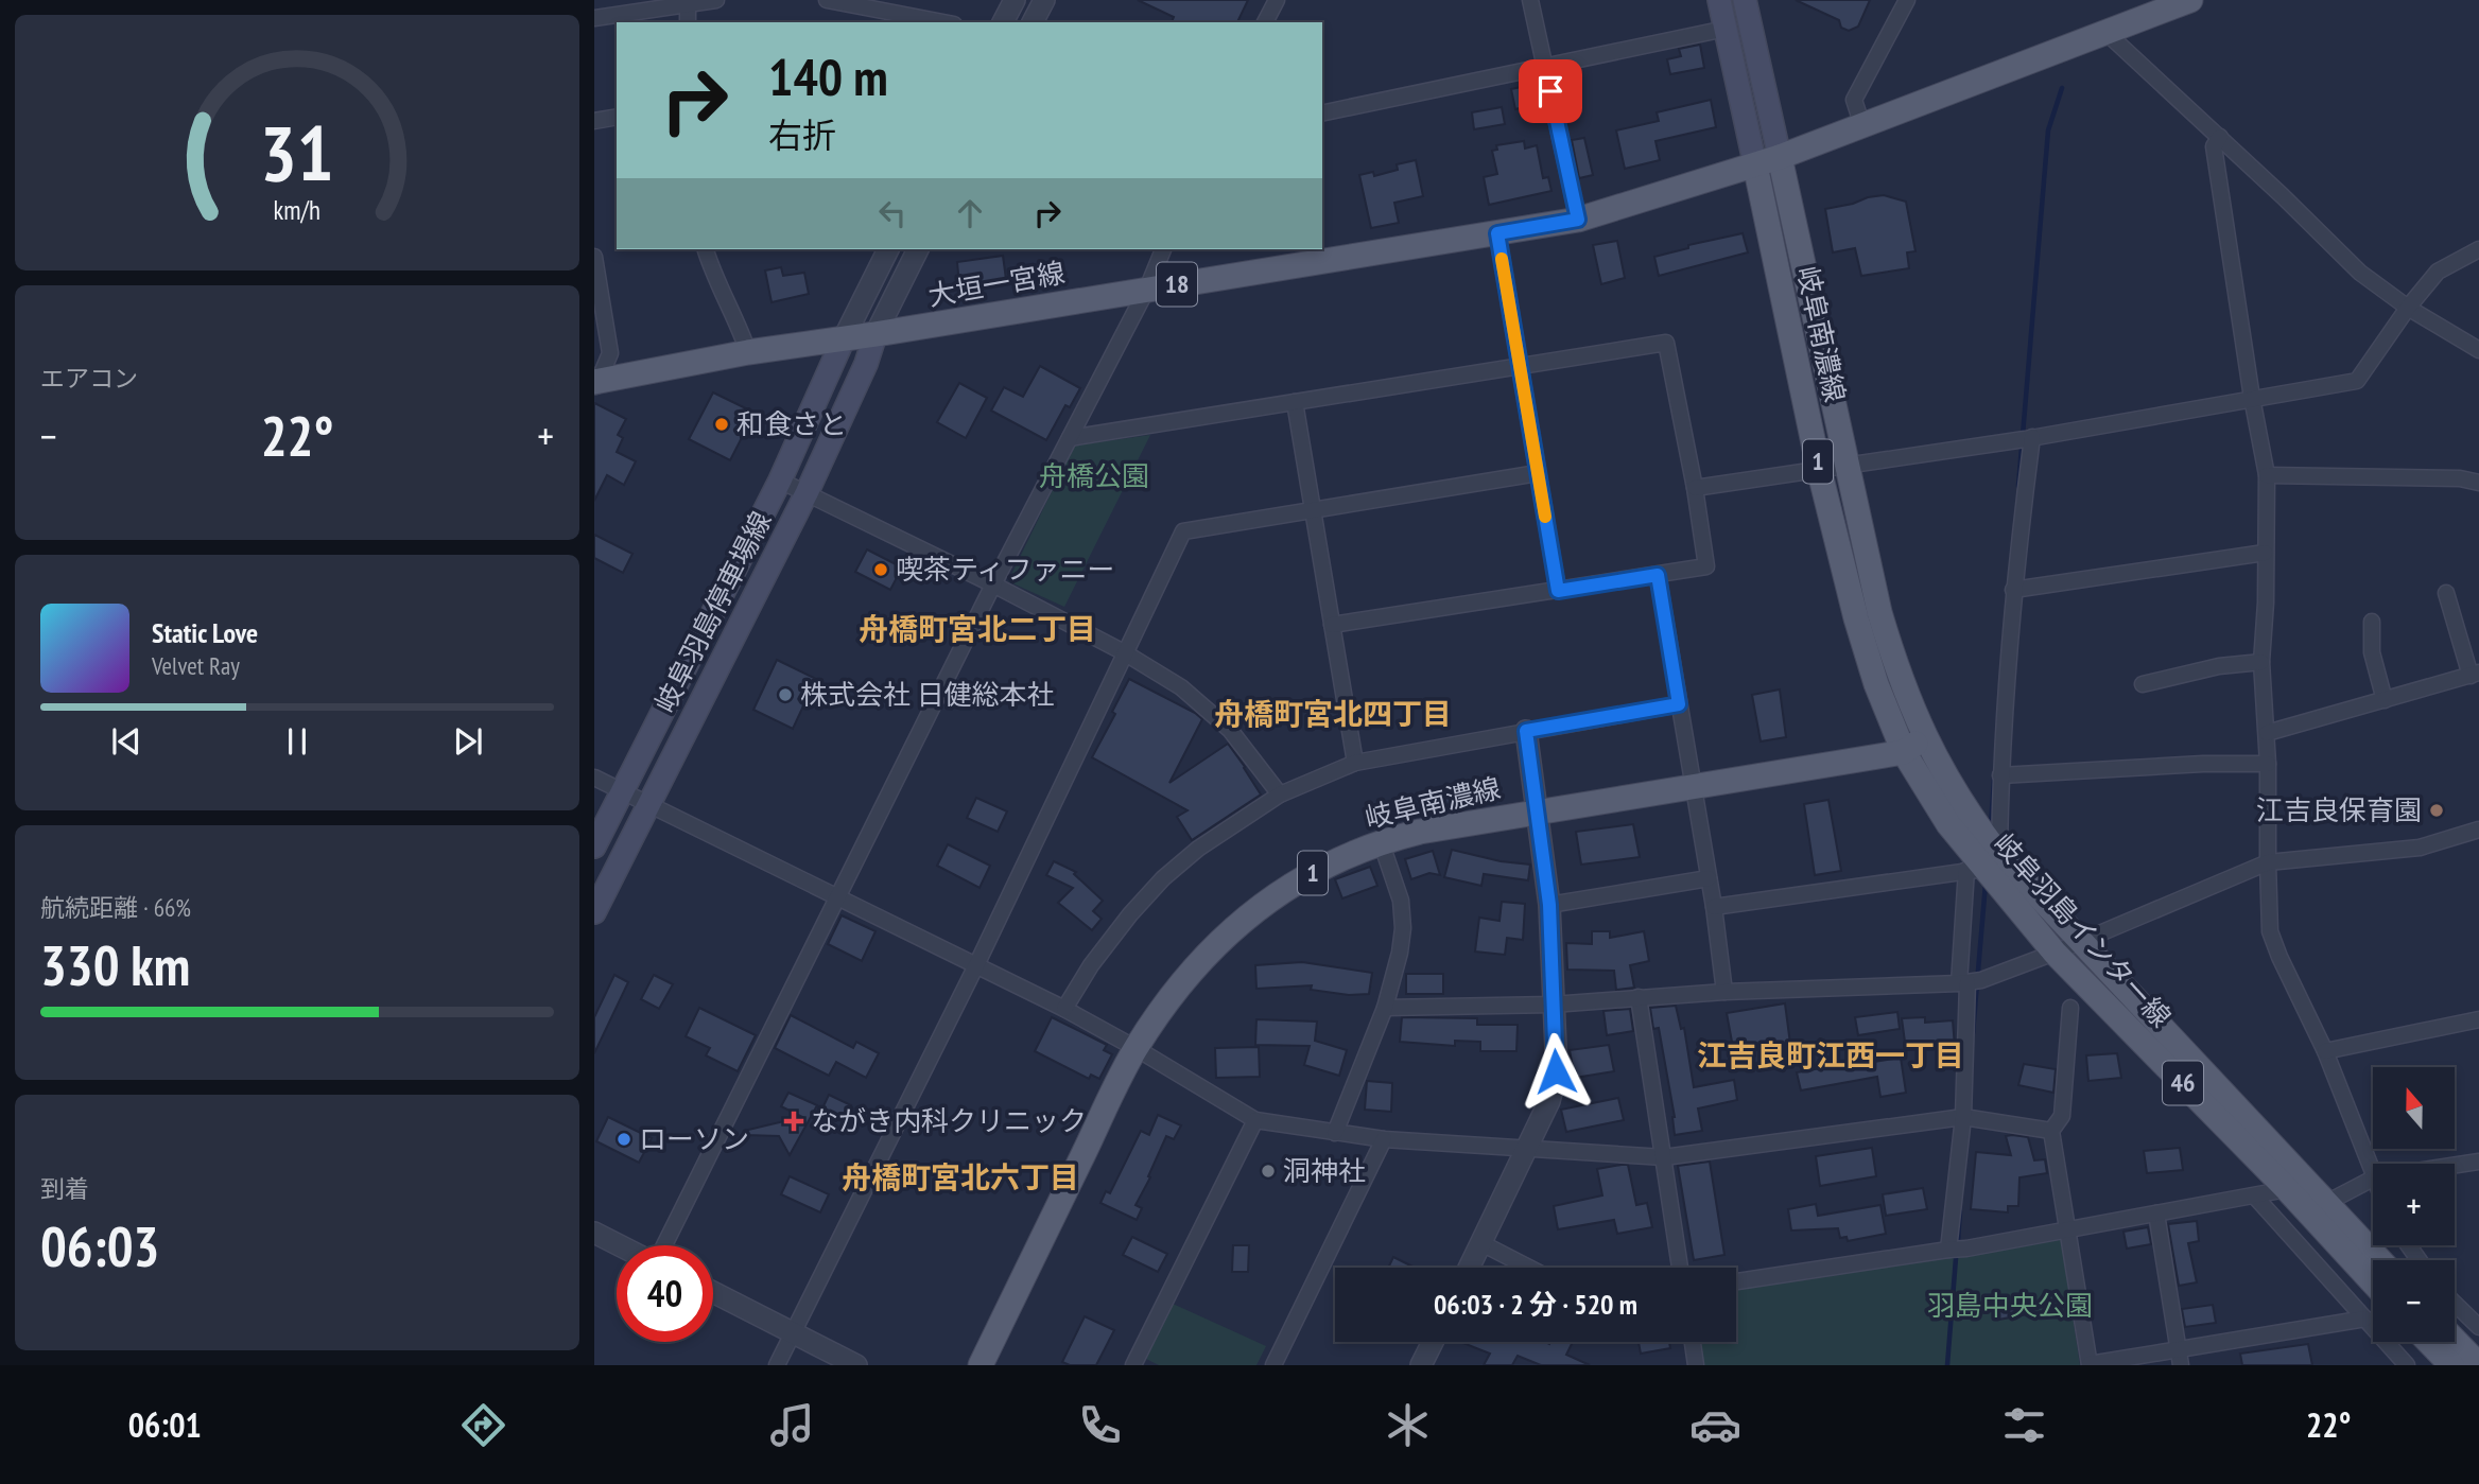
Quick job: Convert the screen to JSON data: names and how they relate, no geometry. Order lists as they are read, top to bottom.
{
  "streets": {
    "main road": [
      "大垣一宮線",
      "18",
      "岐阜南濃線",
      "1",
      "岐阜羽島停車場線",
      "岐阜羽島インター線",
      "46"
    ]
  },
  "crossings": [
    ["大垣一宮線", "岐阜南濃線"],
    ["大垣一宮線", "岐阜羽島停車場線"],
    ["岐阜南濃線", "岐阜羽島インター線"]
  ],
  "districts": [
    "舟橋町宮北二丁目",
    "舟橋町宮北四丁目",
    "江吉良町江西一丁目",
    "舟橋町宮北六丁目"
  ],
  "parks": ["舟橋公園", "羽島中央公園"],
  "places": {
    "other": [
      "和食さと",
      "喫茶ティファニー",
      "株式会社 日健総本社",
      "江吉良保育園",
      "ローソン",
      "洞神社"
    ],
    "health": ["ながき内科クリニック"]
  },
  "north": "top",
  "page": {
    "turn": ["140 m", "右折"],
    "tile": [
      "エアコン",
      ["航続距離 · 66%", "330 km"],
      ["到着", "06:03"]
    ],
    "heat": ["−", "22°", "+"],
    "song": ["Static Love", "Velvet Ray"],
    "map_buttons": ["+", "−"],
    "limit": "40",
    "trip": "06:03 · 2 分 · 520 m",
    "tabs": ["06:01", "22°"],
    "gauge": ["31", "km/h"]
  }
}
